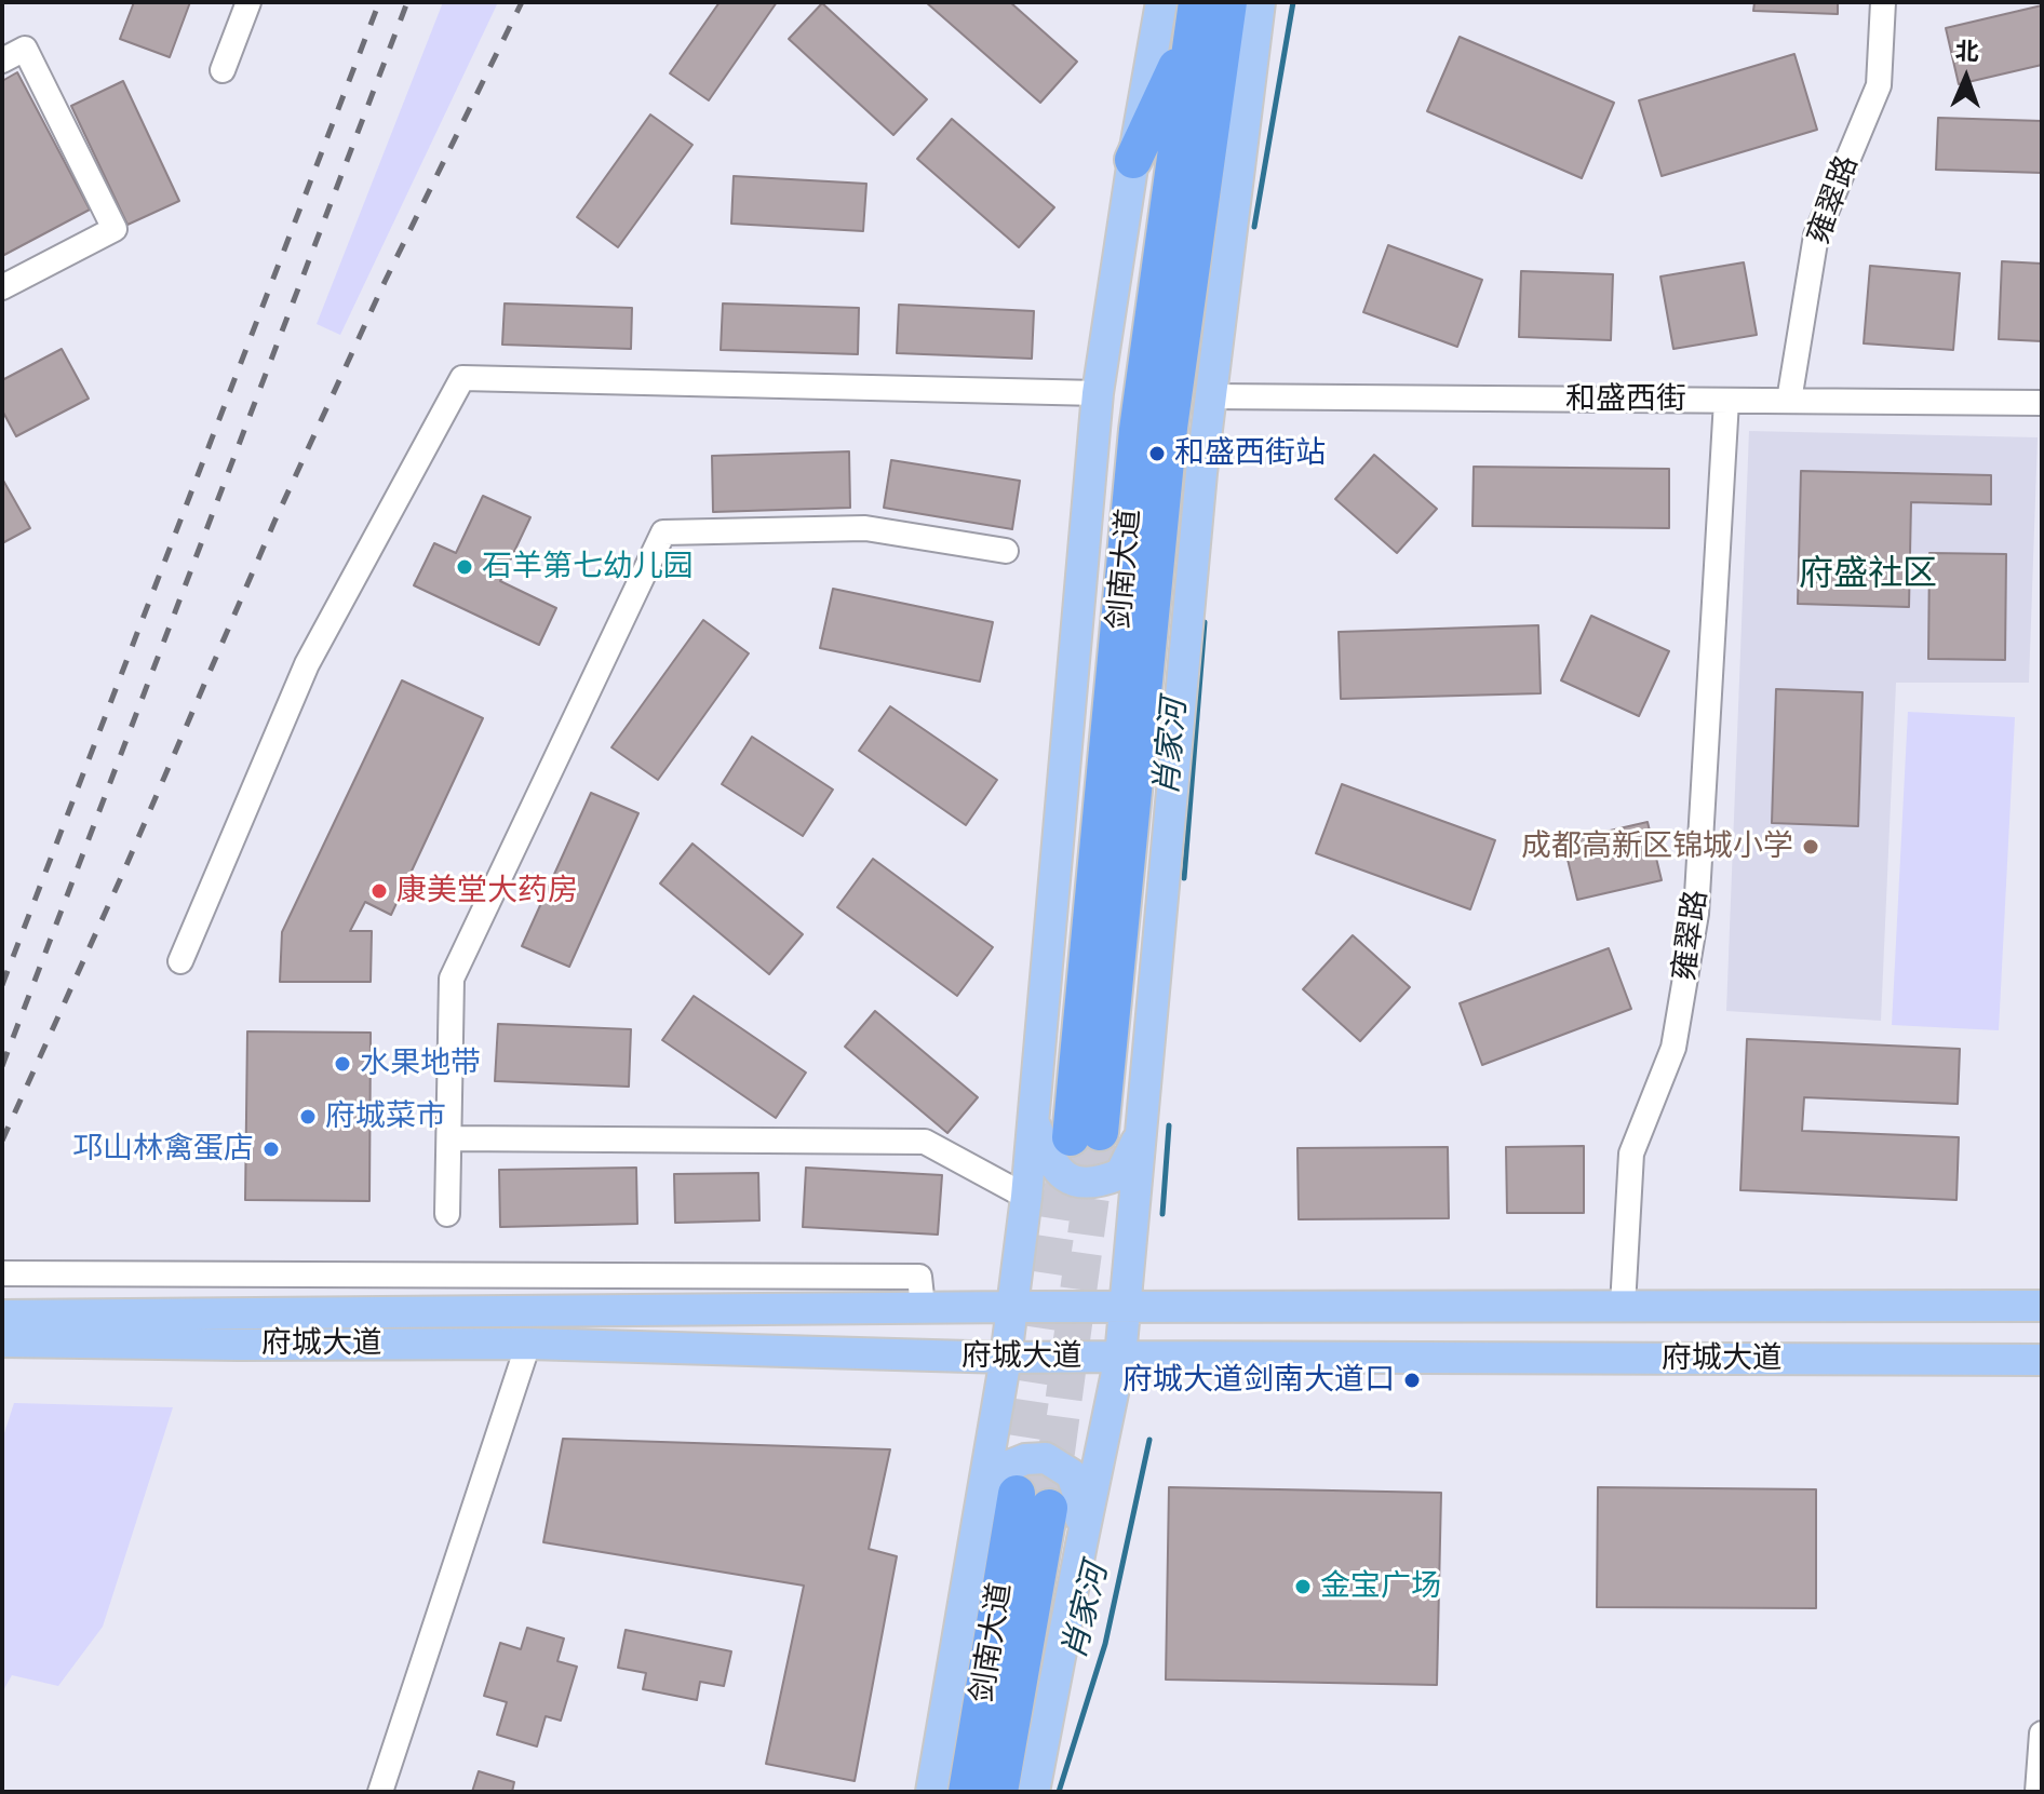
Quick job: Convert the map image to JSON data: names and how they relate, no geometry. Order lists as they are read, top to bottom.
{
  "streets": {
    "highway": ["剑南大道"],
    "main road": ["府城大道"],
    "street": ["雍翠路", "和盛西街"]
  },
  "crossings": [
    ["雍翠路", "和盛西街"],
    ["雍翠路", "府城大道"]
  ],
  "districts": ["府盛社区"],
  "water": ["肖家河"],
  "places": [
    "和盛西街站",
    "石羊第七幼儿园",
    "成都高新区锦城小学",
    "康美堂大药房",
    "水果地带",
    "府城菜市",
    "邛山林禽蛋店",
    "府城大道剑南大道口",
    "金宝广场"
  ],
  "north": "top"
}
